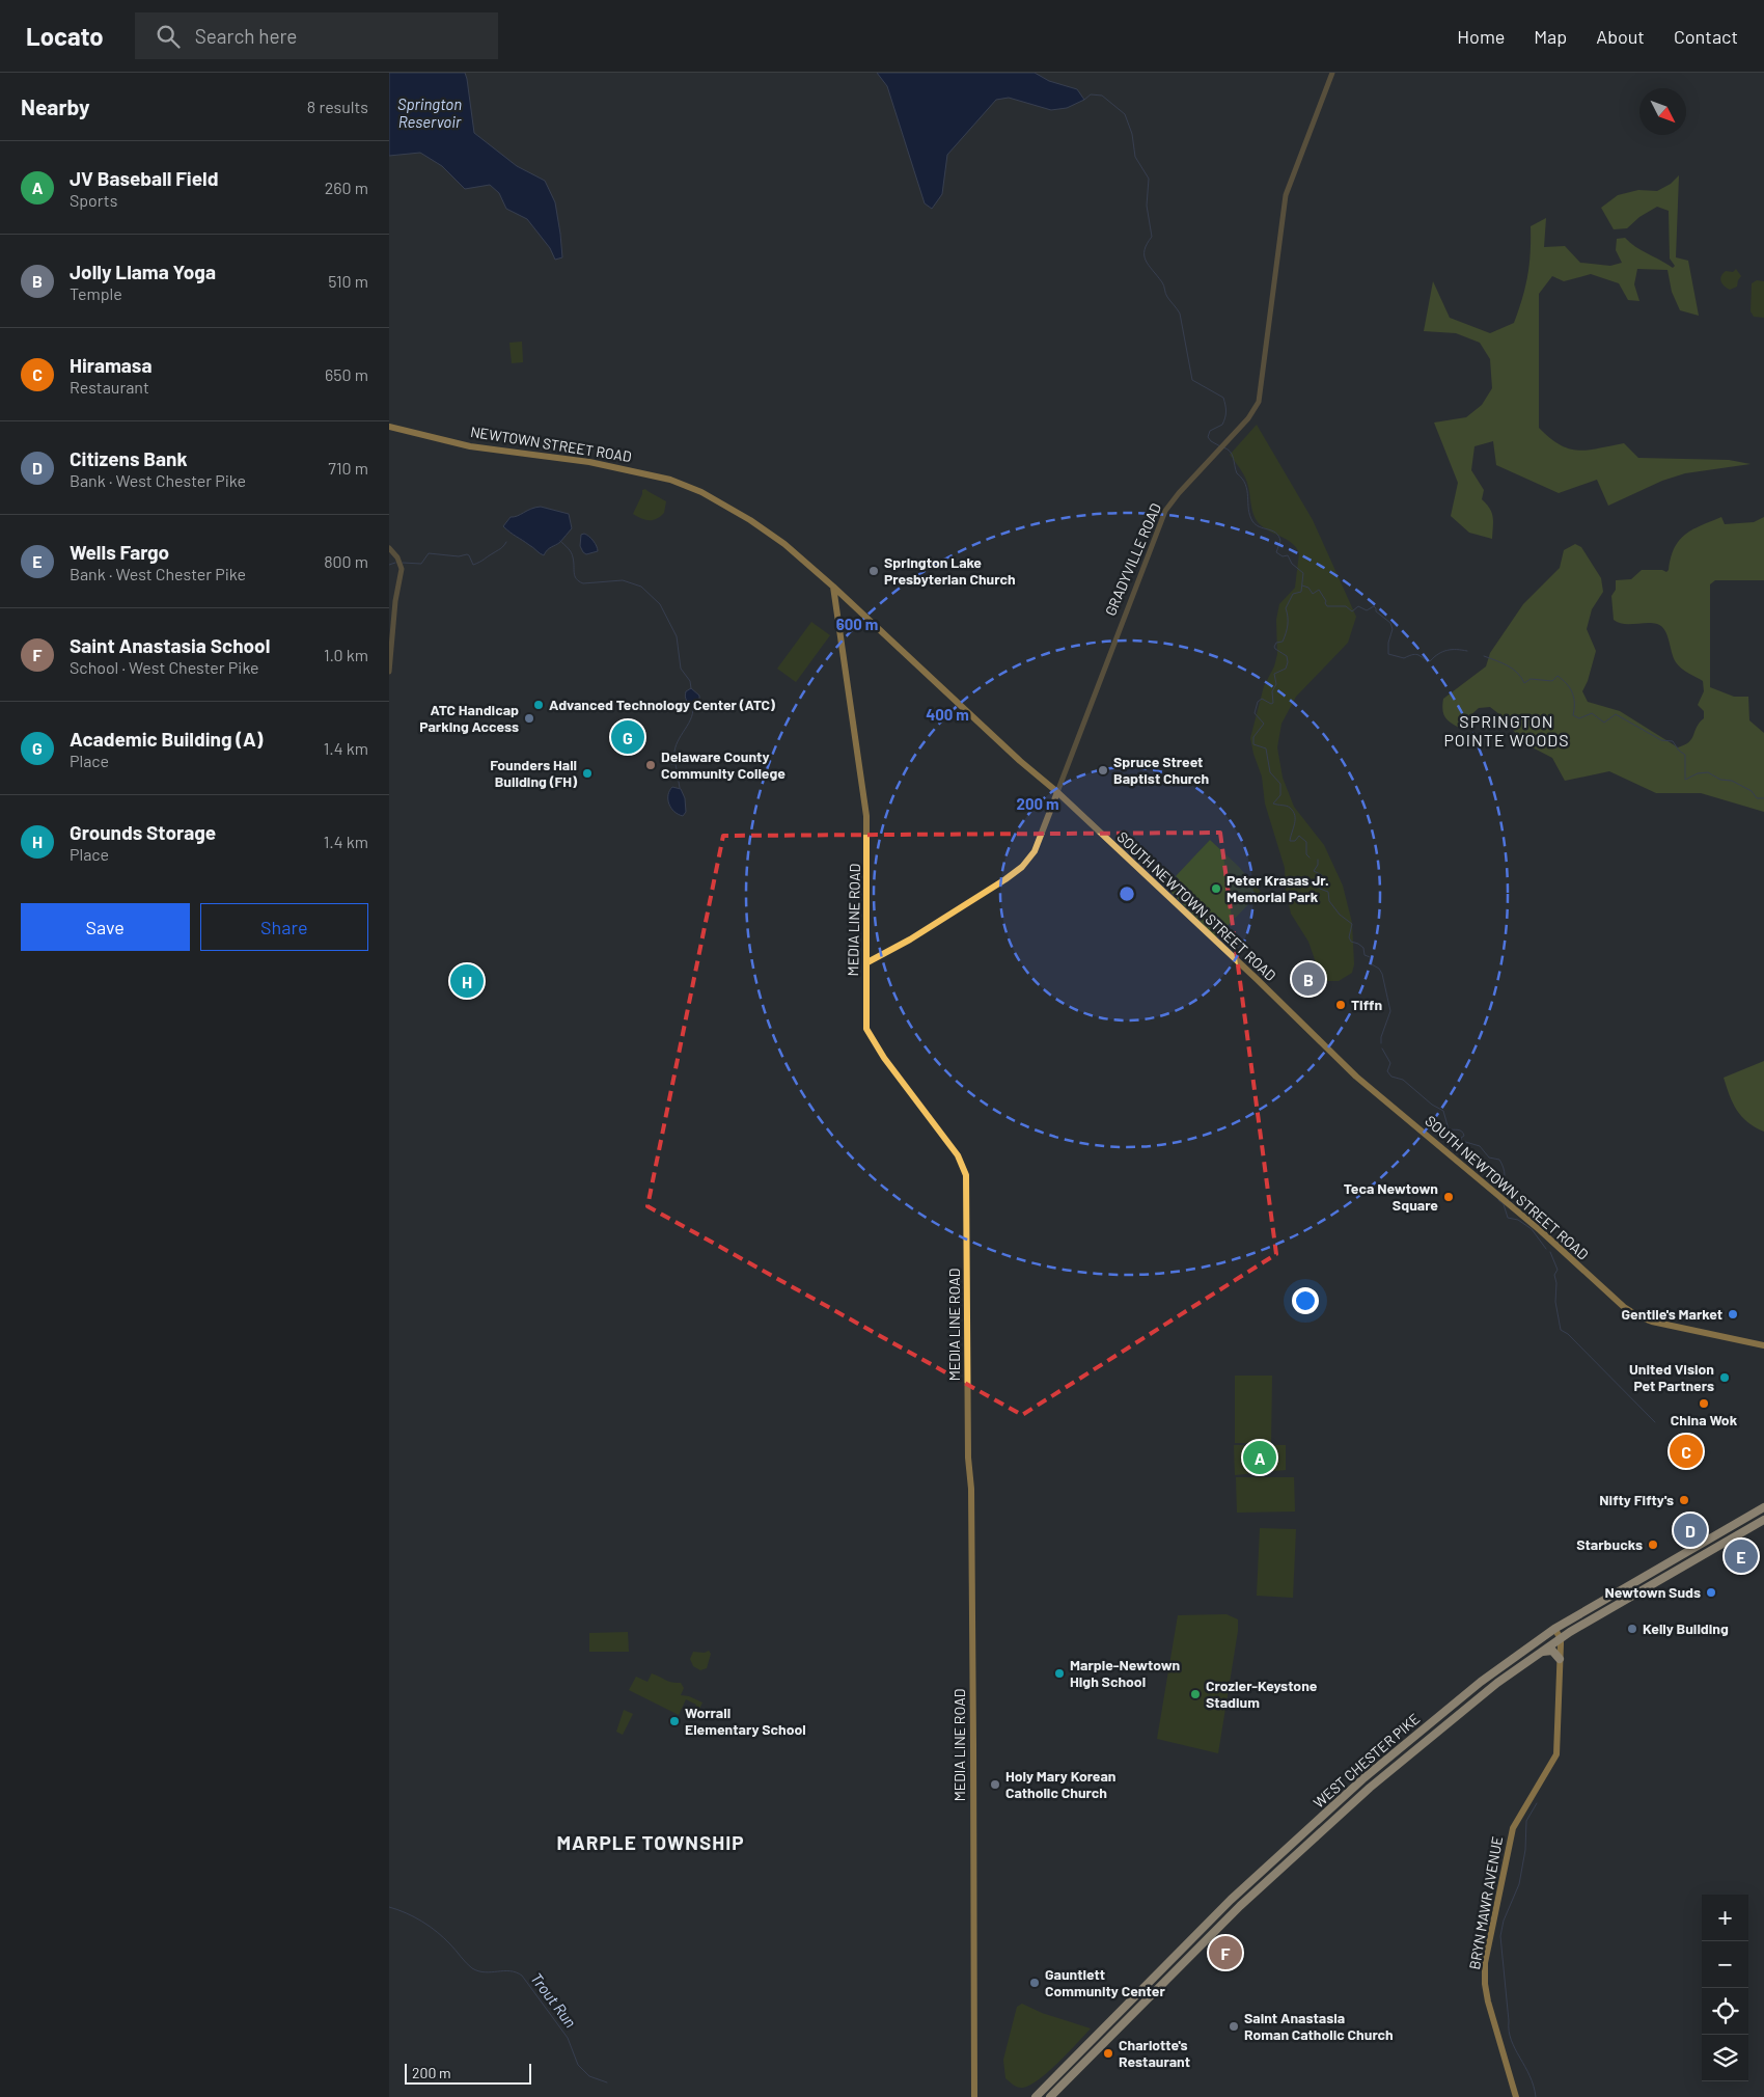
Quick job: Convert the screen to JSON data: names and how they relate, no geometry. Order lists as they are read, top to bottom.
{
  "streets": {
    "highway": ["WEST CHESTER PIKE"],
    "main road": [
      "NEWTOWN STREET ROAD",
      "GRADYVILLE ROAD",
      "SOUTH NEWTOWN STREET ROAD",
      "MEDIA LINE ROAD",
      "BRYN MAWR AVENUE"
    ]
  },
  "crossings": [
    ["NEWTOWN STREET ROAD", "SOUTH NEWTOWN STREET ROAD"],
    ["NEWTOWN STREET ROAD", "MEDIA LINE ROAD"],
    ["GRADYVILLE ROAD", "SOUTH NEWTOWN STREET ROAD"],
    ["GRADYVILLE ROAD", "MEDIA LINE ROAD"],
    ["SOUTH NEWTOWN STREET ROAD", "MEDIA LINE ROAD"],
    ["WEST CHESTER PIKE", "BRYN MAWR AVENUE"]
  ],
  "districts": ["SPRINGTON POINTE WOODS", "MARPLE TOWNSHIP"],
  "water": ["Springton Reservoir", "Trout Run"],
  "places": [
    "Springton Lake Presbyterian Church",
    "Advanced Technology Center (ATC)",
    "ATC Handicap Parking Access",
    "Delaware County Community College",
    "Spruce Street Baptist Church",
    "Founders Hall Building (FH)",
    "Peter Krasas Jr. Memorial Park",
    "Tiffn",
    "Teca Newtown Square",
    "Gentile's Market",
    "United Vision Pet Partners",
    "China Wok",
    "Nifty Fifty's",
    "Starbucks",
    "Newtown Suds",
    "Kelly Building",
    "Marple-Newtown High School",
    "Crozier-Keystone Stadium",
    "Worrall Elementary School",
    "Holy Mary Korean Catholic Church",
    "Gauntlett Community Center",
    "Saint Anastasia Roman Catholic Church",
    "Charlotte's Restaurant"
  ],
  "scale_bar": "200 m",
  "north": "bottom right",
  "page": {
    "header": "Locato",
    "search": "Search here",
    "nav": [
      "Home",
      "Map",
      "About",
      "Contact"
    ],
    "heading": ["Nearby", "8 results"],
    "list": [
      {
        "mark": "A",
        "name": "JV Baseball Field",
        "note": "Sports",
        "value": "260 m"
      },
      {
        "mark": "B",
        "name": "Jolly Llama Yoga",
        "note": "Temple",
        "value": "510 m"
      },
      {
        "mark": "C",
        "name": "Hiramasa",
        "note": "Restaurant",
        "value": "650 m"
      },
      {
        "mark": "D",
        "name": "Citizens Bank",
        "note": "Bank · West Chester Pike",
        "value": "710 m"
      },
      {
        "mark": "E",
        "name": "Wells Fargo",
        "note": "Bank · West Chester Pike",
        "value": "800 m"
      },
      {
        "mark": "F",
        "name": "Saint Anastasia School",
        "note": "School · West Chester Pike",
        "value": "1.0 km"
      },
      {
        "mark": "G",
        "name": "Academic Building (A)",
        "note": "Place",
        "value": "1.4 km"
      },
      {
        "mark": "H",
        "name": "Grounds Storage",
        "note": "Place",
        "value": "1.4 km"
      }
    ],
    "pins": [
      "G",
      "B",
      "H",
      "C",
      "A",
      "D",
      "E",
      "F"
    ],
    "buttons": ["Save", "Share"],
    "map_buttons": ["+", "−"],
    "scale": "200 m"
  },
  "rings": ["600 m", "400 m", "200 m"]
}
